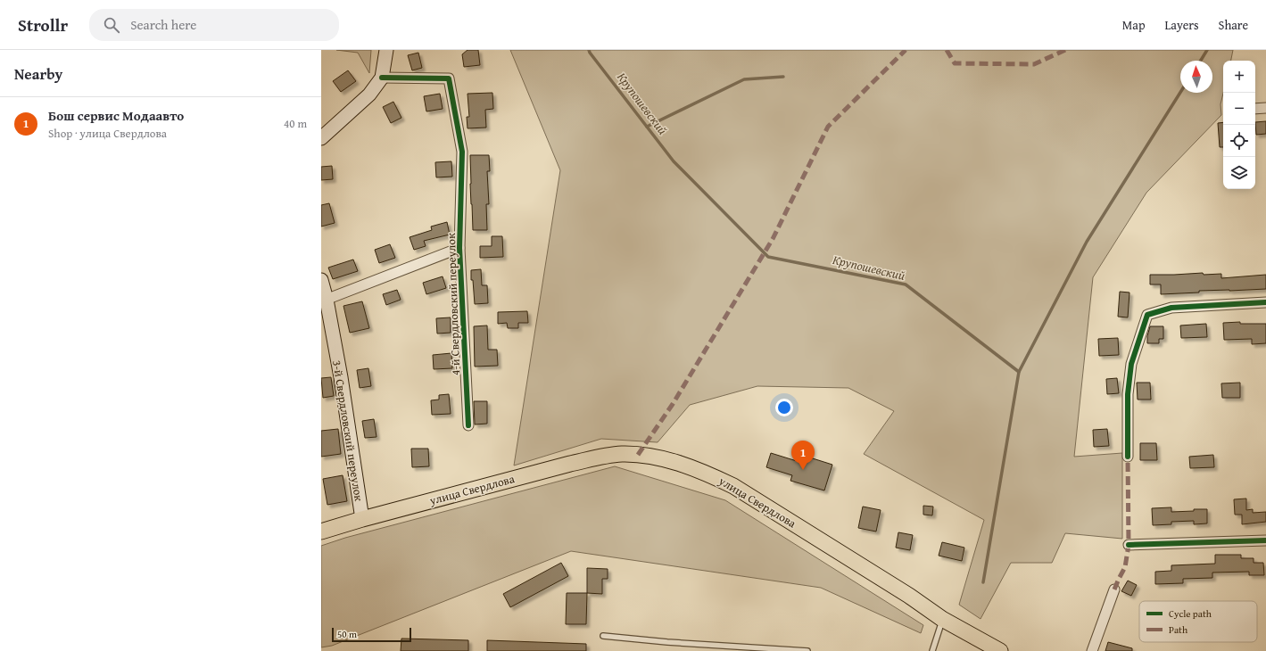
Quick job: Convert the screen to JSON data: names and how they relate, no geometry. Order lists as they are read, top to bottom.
{
  "streets": {
    "main road": ["3-й Свердловский переулок", "улица Свердлова"],
    "street": ["4-й Свердловский переулок"]
  },
  "crossings": [
    ["3-й Свердловский переулок", "улица Свердлова"]
  ],
  "water": ["Крупошевский"],
  "legend": ["Cycle path", "Path"],
  "scale_bar": "50 m",
  "north": "top",
  "page": {
    "header": "Strollr",
    "search": "Search here",
    "nav": ["Map", "Layers", "Share"],
    "heading": "Nearby",
    "map_buttons": ["+", "−"],
    "list": [
      {
        "mark": "1",
        "name": "Бош сервис Модаавто",
        "note": "Shop · улица Свердлова",
        "value": "40 m"
      }
    ],
    "pins": "1",
    "scale": "50 m"
  }
}
